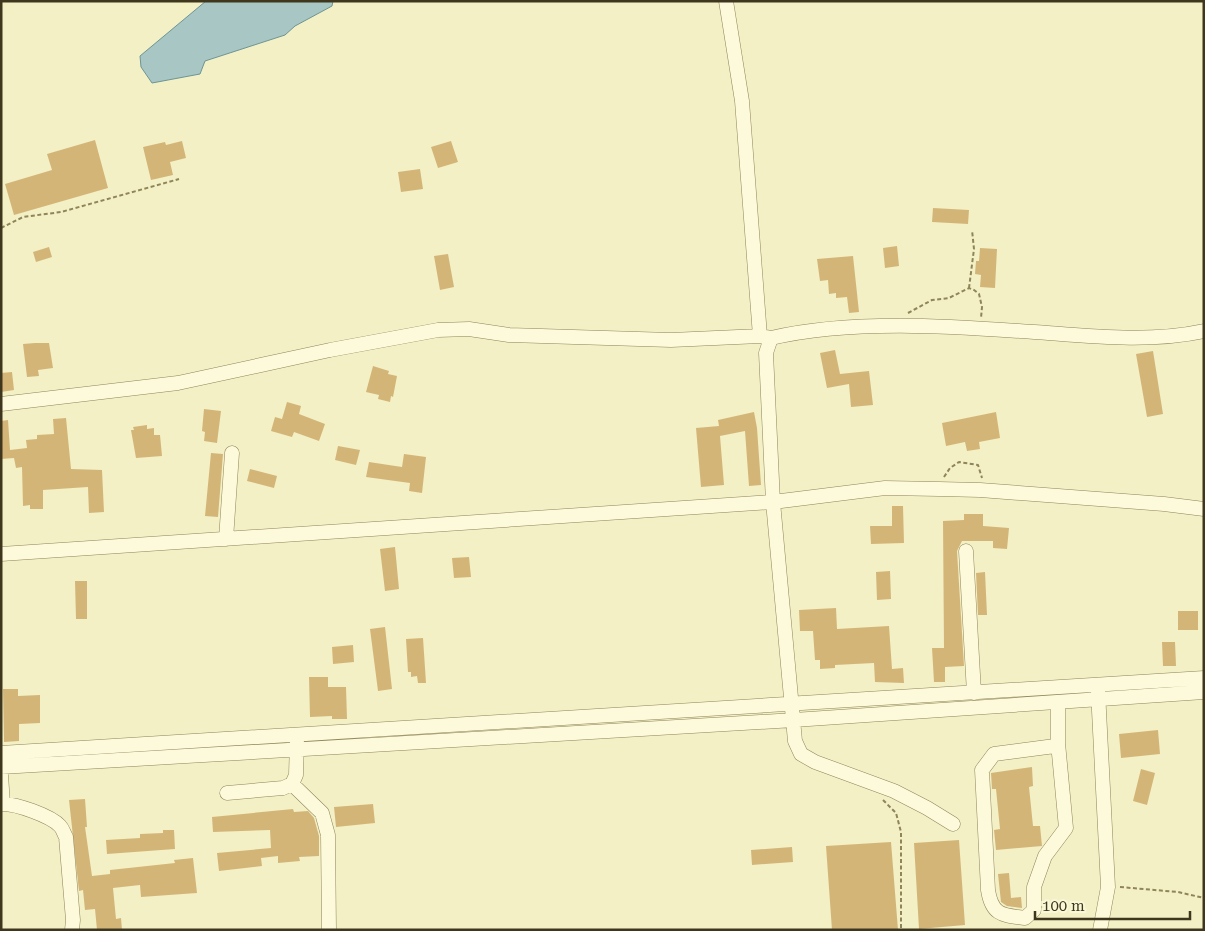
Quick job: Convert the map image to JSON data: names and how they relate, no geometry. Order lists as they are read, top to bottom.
{
  "scale_bar": "100 m"
}
